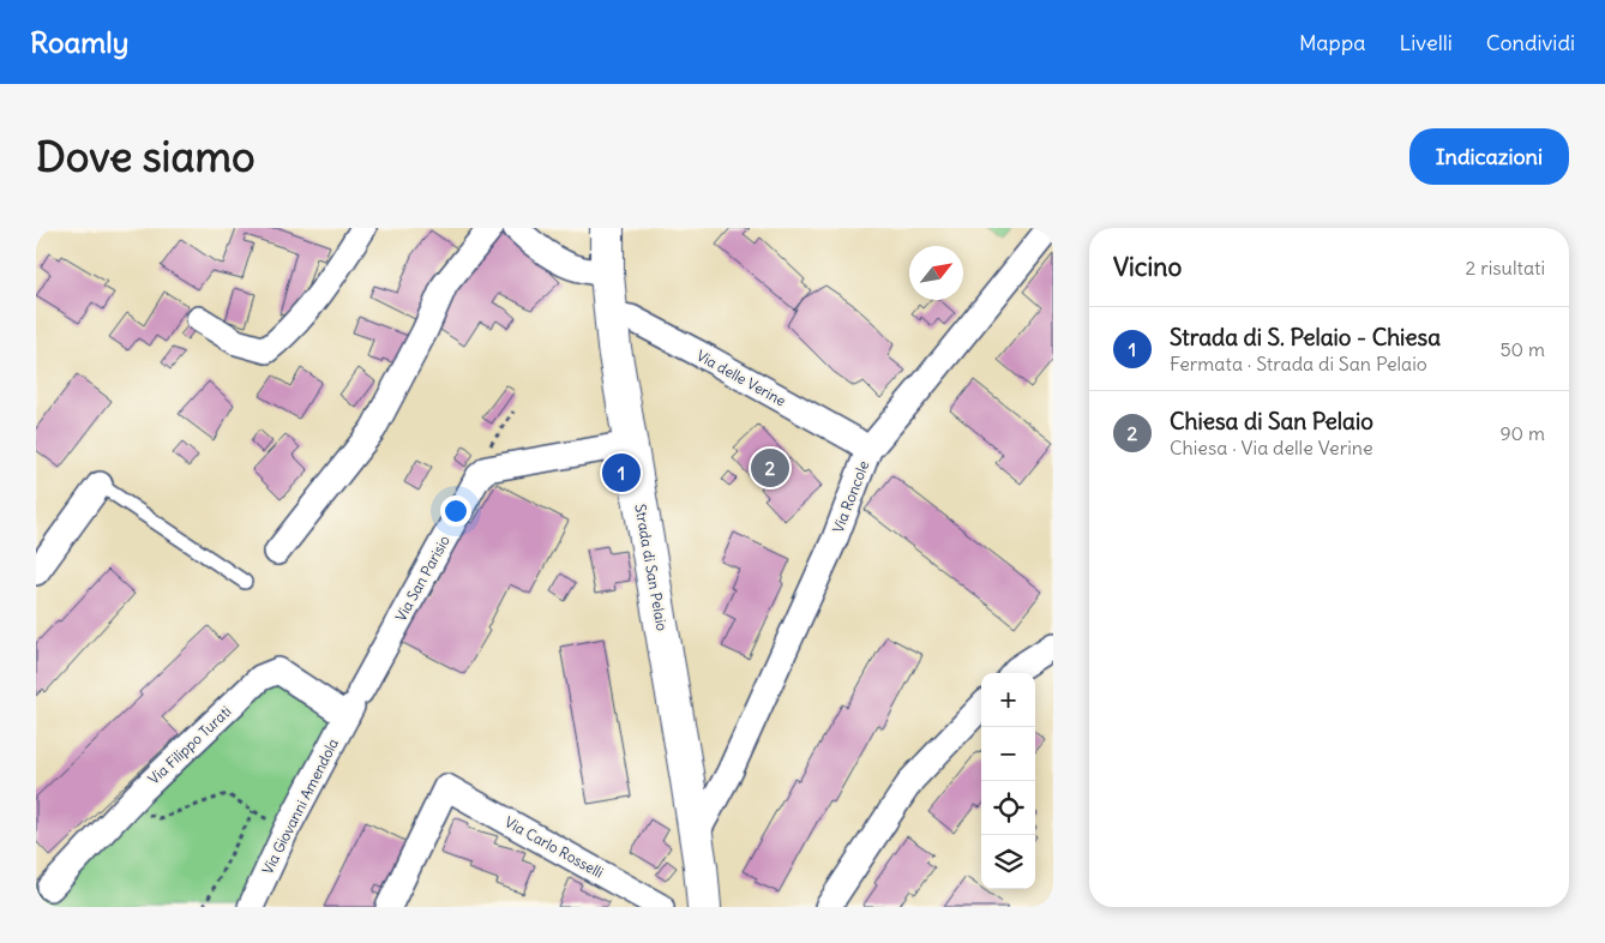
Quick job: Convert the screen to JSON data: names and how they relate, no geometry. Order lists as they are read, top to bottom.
{
  "streets": {
    "main road": ["Strada di San Pelaio"],
    "street": [
      "Via delle Verine",
      "Via Roncole",
      "Via San Parisio",
      "Via Filippo Turati",
      "Via Giovanni Amendola",
      "Via Carlo Rosselli"
    ]
  },
  "crossings": [
    ["Via delle Verine", "Via Roncole"],
    ["Via delle Verine", "Strada di San Pelaio"],
    ["Via Roncole", "Strada di San Pelaio"],
    ["Via San Parisio", "Via Filippo Turati"],
    ["Via San Parisio", "Via Giovanni Amendola"],
    ["Via Filippo Turati", "Via Giovanni Amendola"]
  ],
  "north": "top right",
  "page": {
    "header": "Roamly",
    "nav": ["Mappa", "Livelli", "Condividi"],
    "buttons": "Indicazioni",
    "title": "Dove siamo",
    "heading": ["Vicino", "2 risultati"],
    "list": [
      {
        "mark": "1",
        "name": "Strada di S. Pelaio - Chiesa",
        "note": "Fermata · Strada di San Pelaio",
        "value": "50 m"
      },
      {
        "mark": "2",
        "name": "Chiesa di San Pelaio",
        "note": "Chiesa · Via delle Verine",
        "value": "90 m"
      }
    ],
    "pins": ["2", "1"],
    "map_buttons": ["+", "−"]
  }
}
